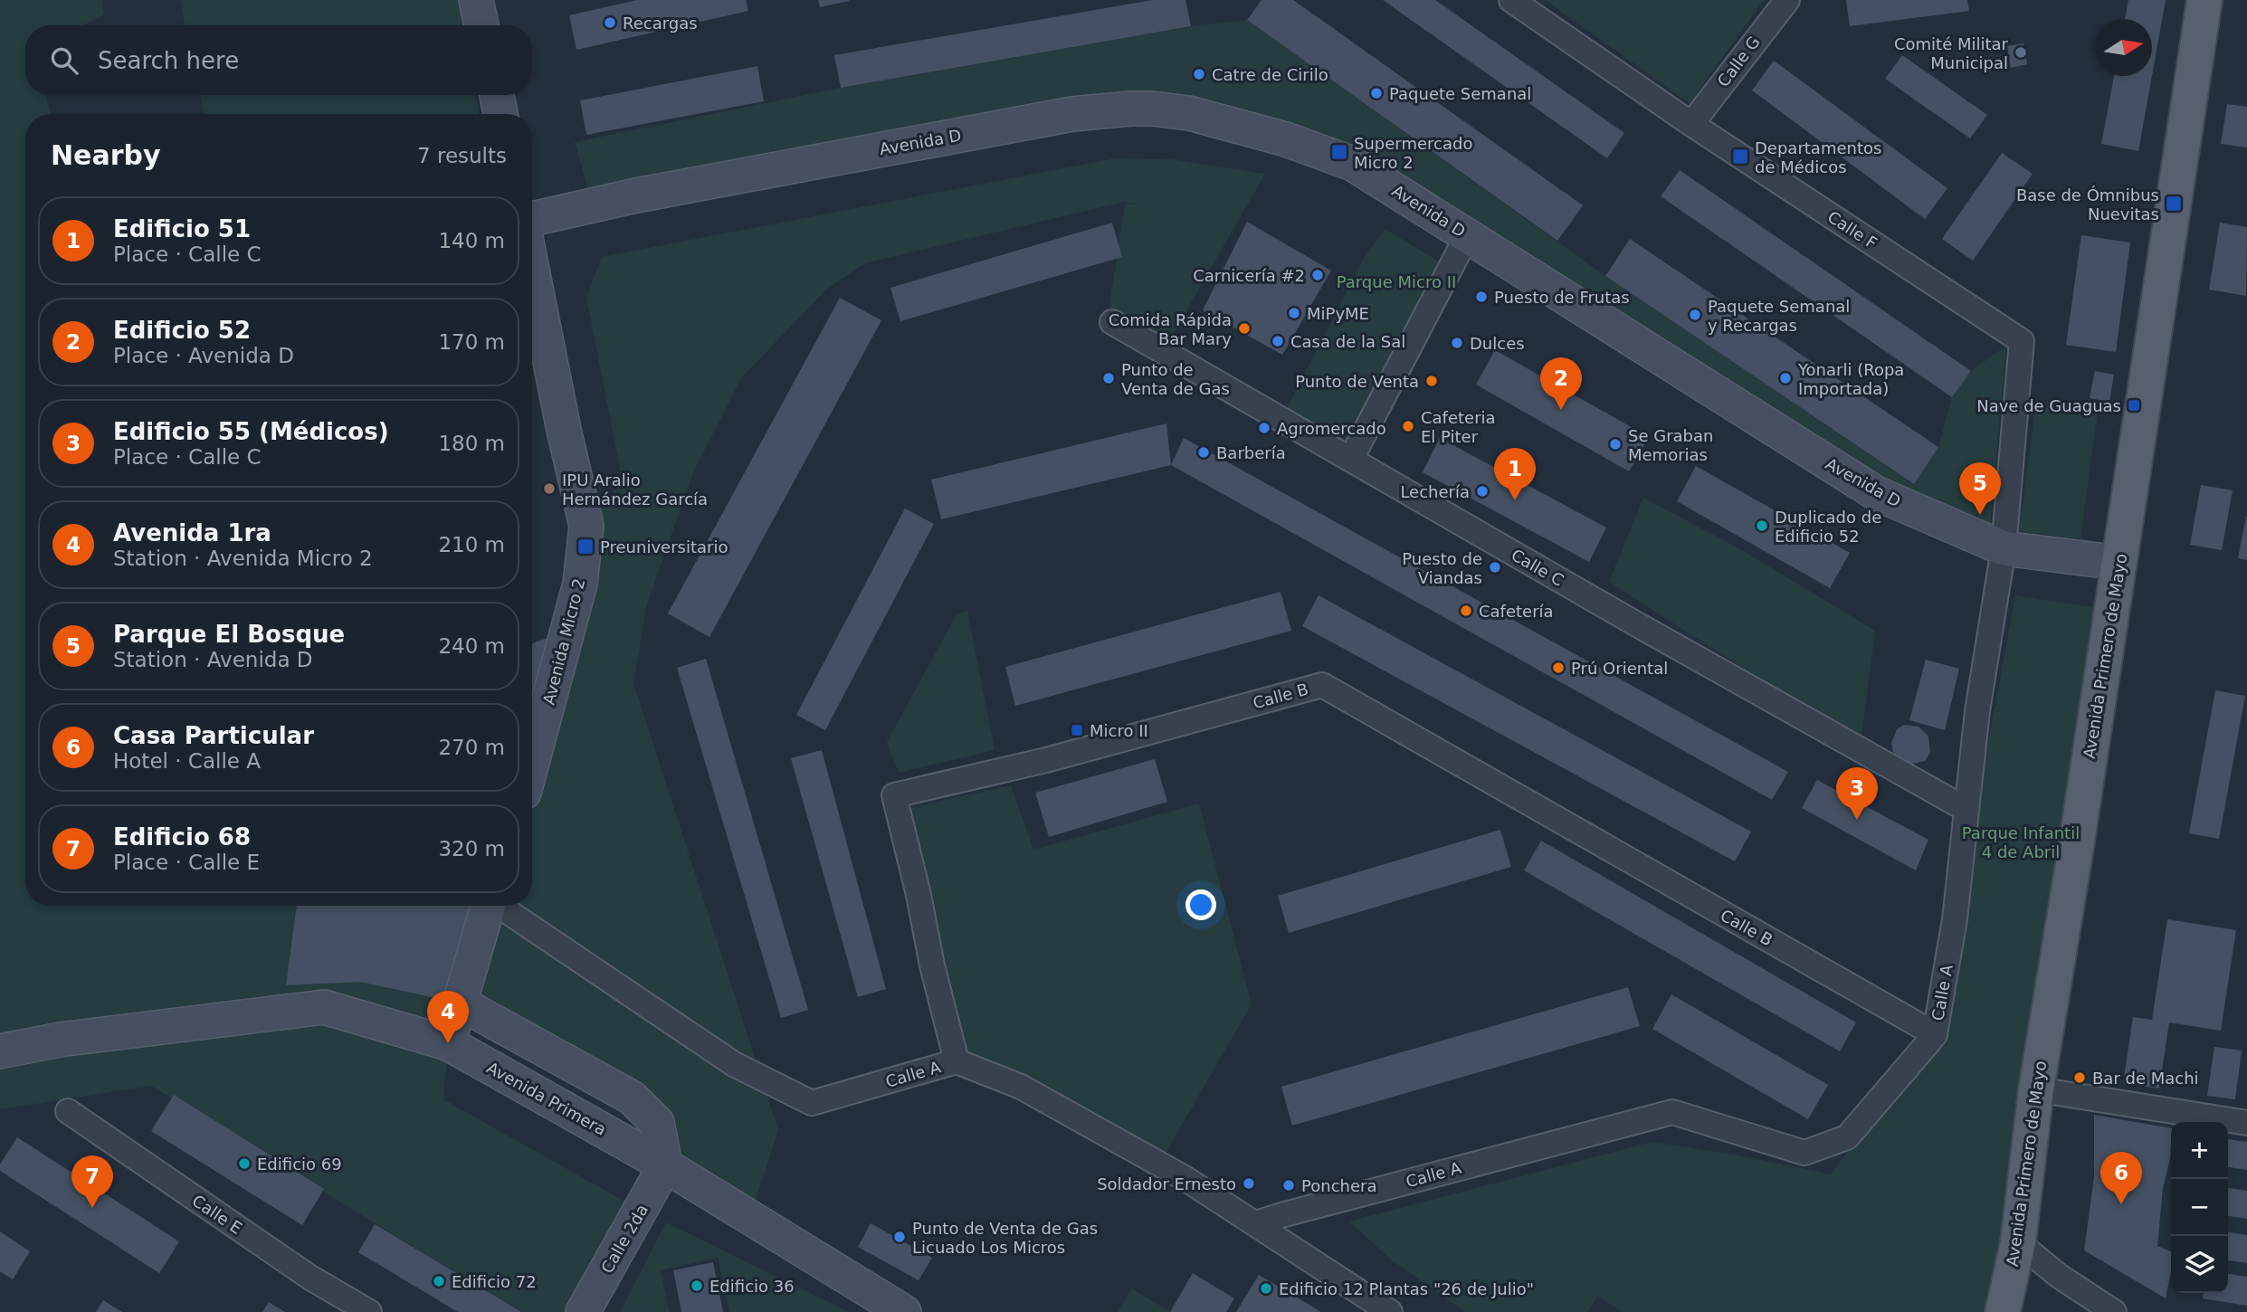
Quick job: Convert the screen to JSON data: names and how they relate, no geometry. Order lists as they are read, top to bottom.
{
  "streets": {
    "main road": ["Avenida Primero de Mayo"],
    "street": [
      "Calle G",
      "Avenida D",
      "Calle F",
      "Calle C",
      "Avenida Micro 2",
      "Calle B",
      "Calle A",
      "Avenida Primera",
      "Calle E",
      "Calle 2da"
    ]
  },
  "crossings": [
    ["Calle G", "Calle F"],
    ["Avenida D", "Calle F"],
    ["Avenida D", "Avenida Primero de Mayo"],
    ["Avenida D", "Calle A"],
    ["Calle F", "Calle A"],
    ["Calle C", "Calle A"],
    ["Calle B", "Calle A"],
    ["Avenida Primera", "Calle 2da"]
  ],
  "parks": ["Parque Micro II", "Parque Infantil 4 de Abril"],
  "places": {
    "other": [
      "Recargas",
      "Comité Militar Municipal",
      "Catre de Cirilo",
      "Paquete Semanal",
      "Carnicería #2",
      "Puesto de Frutas",
      "MiPyME",
      "Paquete Semanal y Recargas",
      "Comida Rápida Bar Mary",
      "Casa de la Sal",
      "Dulces",
      "Punto de Venta de Gas",
      "Yonarli (Ropa Importada)",
      "Punto de Venta",
      "Cafeteria El Piter",
      "Agromercado",
      "Se Graban Memorias",
      "Barbería",
      "IPU Aralio Hernández García",
      "Lechería",
      "Duplicado de Edificio 52",
      "Puesto de Viandas",
      "Cafetería",
      "Prú Oriental",
      "Bar de Machi",
      "Edificio 69",
      "Soldador Ernesto",
      "Ponchera",
      "Punto de Venta de Gas Licuado Los Micros",
      "Edificio 72",
      "Edificio 36",
      "Edificio 12 Plantas \"26 de Julio\""
    ],
    "transit": [
      "Supermercado Micro 2",
      "Departamentos de Médicos",
      "Base de Ómnibus Nuevitas",
      "Nave de Guaguas",
      "Preuniversitario",
      "Micro II"
    ]
  },
  "north": "right",
  "page": {
    "search": "Search here",
    "heading": ["Nearby", "7 results"],
    "list": [
      {
        "mark": "1",
        "name": "Edificio 51",
        "note": "Place · Calle C",
        "value": "140 m"
      },
      {
        "mark": "2",
        "name": "Edificio 52",
        "note": "Place · Avenida D",
        "value": "170 m"
      },
      {
        "mark": "3",
        "name": "Edificio 55 (Médicos)",
        "note": "Place · Calle C",
        "value": "180 m"
      },
      {
        "mark": "4",
        "name": "Avenida 1ra",
        "note": "Station · Avenida Micro 2",
        "value": "210 m"
      },
      {
        "mark": "5",
        "name": "Parque El Bosque",
        "note": "Station · Avenida D",
        "value": "240 m"
      },
      {
        "mark": "6",
        "name": "Casa Particular",
        "note": "Hotel · Calle A",
        "value": "270 m"
      },
      {
        "mark": "7",
        "name": "Edificio 68",
        "note": "Place · Calle E",
        "value": "320 m"
      }
    ],
    "pins": [
      "2",
      "1",
      "5",
      "3",
      "4",
      "6",
      "7"
    ],
    "map_buttons": ["+", "−"]
  }
}
